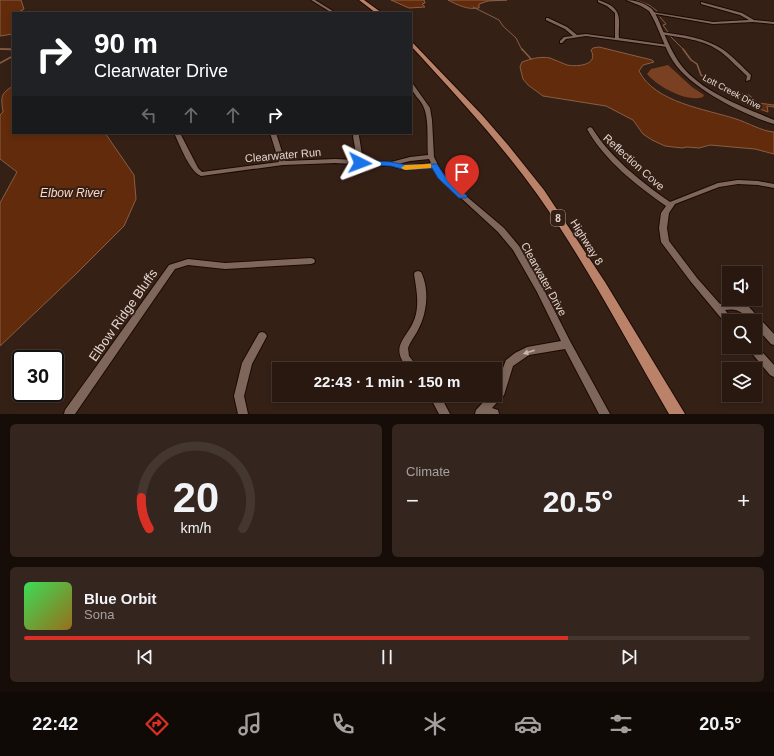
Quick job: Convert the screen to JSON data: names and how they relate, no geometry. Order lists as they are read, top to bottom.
{
  "streets": {
    "main road": ["8", "Highway 8"],
    "street": [
      "Lott Creek Drive",
      "Clearwater Run",
      "Reflection Cove",
      "Clearwater Drive",
      "Elbow Ridge Bluffs"
    ]
  },
  "crossings": [
    ["Clearwater Run", "Clearwater Drive"]
  ],
  "water": ["Elbow River"],
  "page": {
    "turn": ["90 m", "Clearwater Drive"],
    "limit": "30",
    "trip": "22:43 · 1 min · 150 m",
    "tile": "Climate",
    "heat": ["−", "20.5°", "+"],
    "song": ["Blue Orbit", "Sona"],
    "tabs": ["22:42", "20.5°"],
    "gauge": ["20", "km/h"]
  }
}
